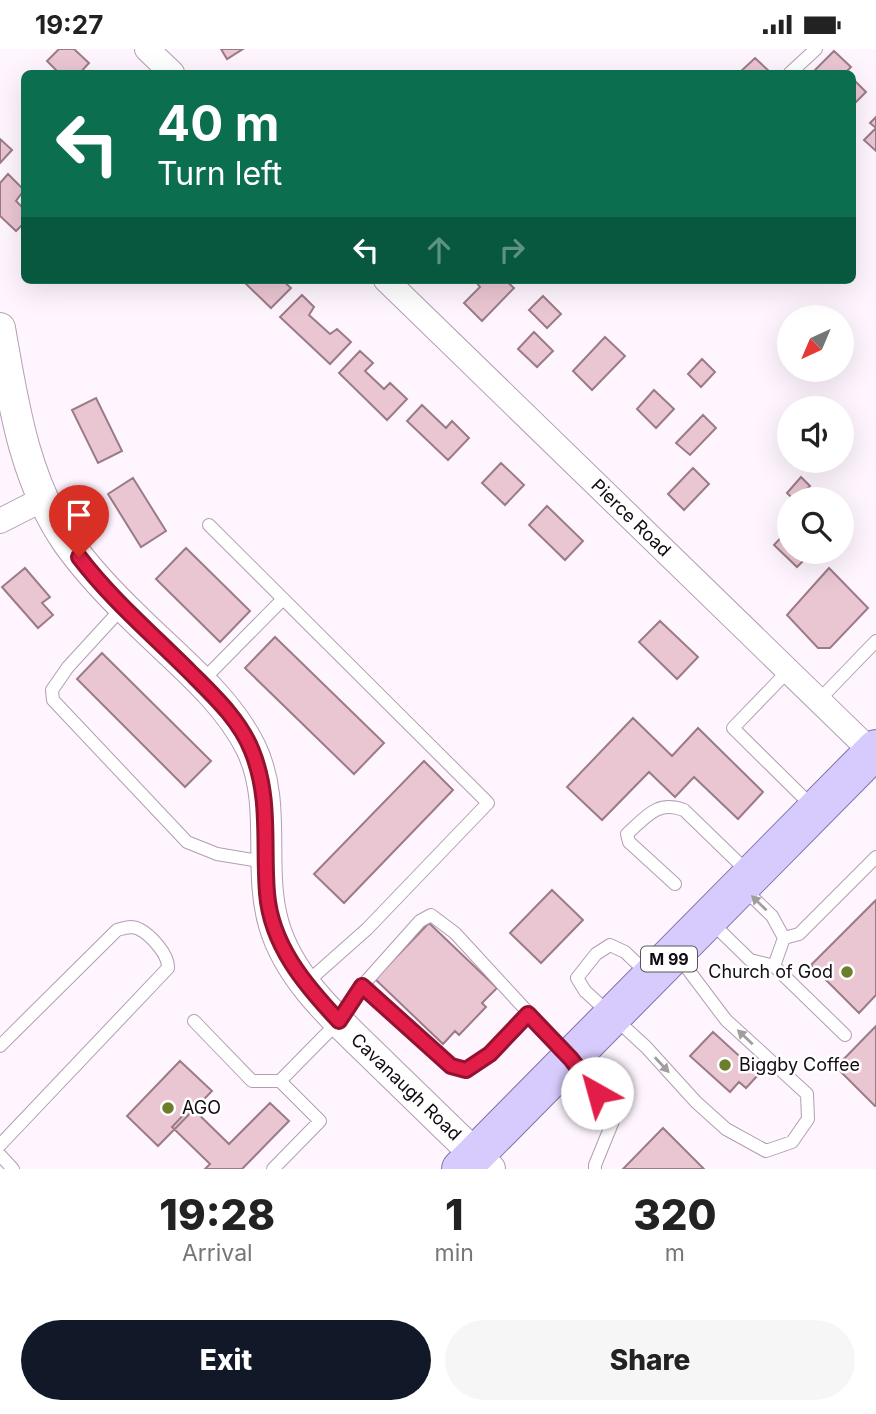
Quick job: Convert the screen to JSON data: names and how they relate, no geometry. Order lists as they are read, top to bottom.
{
  "streets": {
    "main road": ["M 99"],
    "street": ["Pierce Road", "Cavanaugh Road"]
  },
  "crossings": [
    ["Pierce Road", "M 99"],
    ["M 99", "Cavanaugh Road"]
  ],
  "places": ["Church of God", "Biggby Coffee", "AGO"],
  "north": "bottom left",
  "page": {
    "status": "19:27",
    "turn": ["40 m", "Turn left"],
    "eta": [
      "19:28",
      "Arrival",
      "1",
      "min",
      "320",
      "m"
    ],
    "buttons": ["Exit", "Share"]
  }
}
